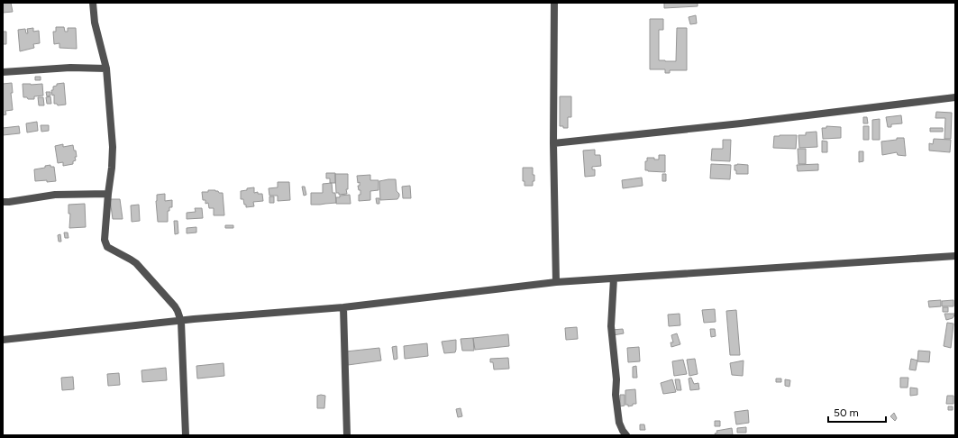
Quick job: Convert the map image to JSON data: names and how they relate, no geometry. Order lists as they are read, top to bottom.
{
  "scale_bar": "50 m"
}
